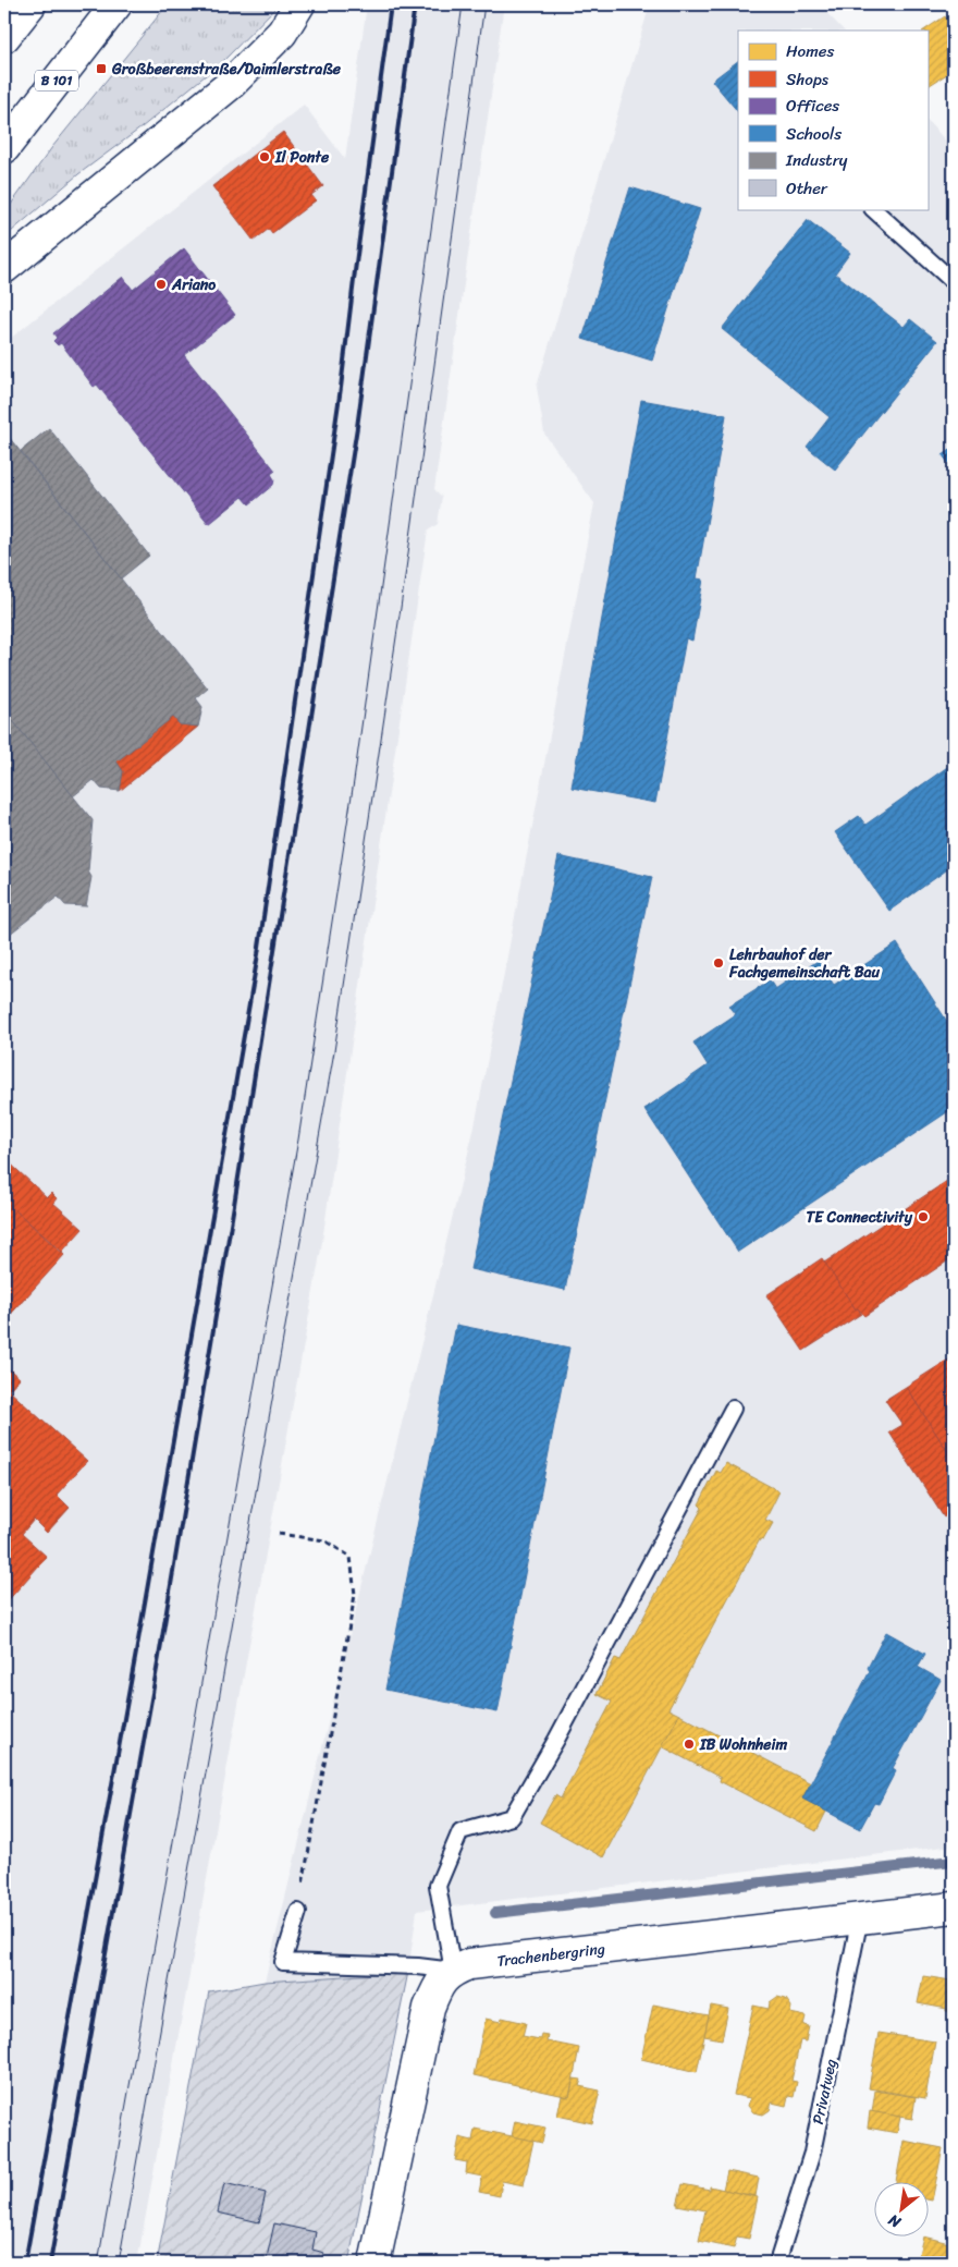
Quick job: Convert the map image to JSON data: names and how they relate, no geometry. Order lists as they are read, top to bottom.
{
  "streets": {
    "street": ["B 101", "Trachenbergring"],
    "lane": ["Privatweg"]
  },
  "crossings": [
    ["Trachenbergring", "Privatweg"]
  ],
  "places": {
    "transit": ["Großbeerenstraße/Daimlerstraße"],
    "other": [
      "Il Ponte",
      "Ariano",
      "Lehrbauhof der Fachgemeinschaft Bau",
      "TE Connectivity",
      "IB Wohnheim"
    ]
  },
  "legend": [
    "Homes",
    "Shops",
    "Offices",
    "Schools",
    "Industry",
    "Other"
  ],
  "north": "bottom left"
}
